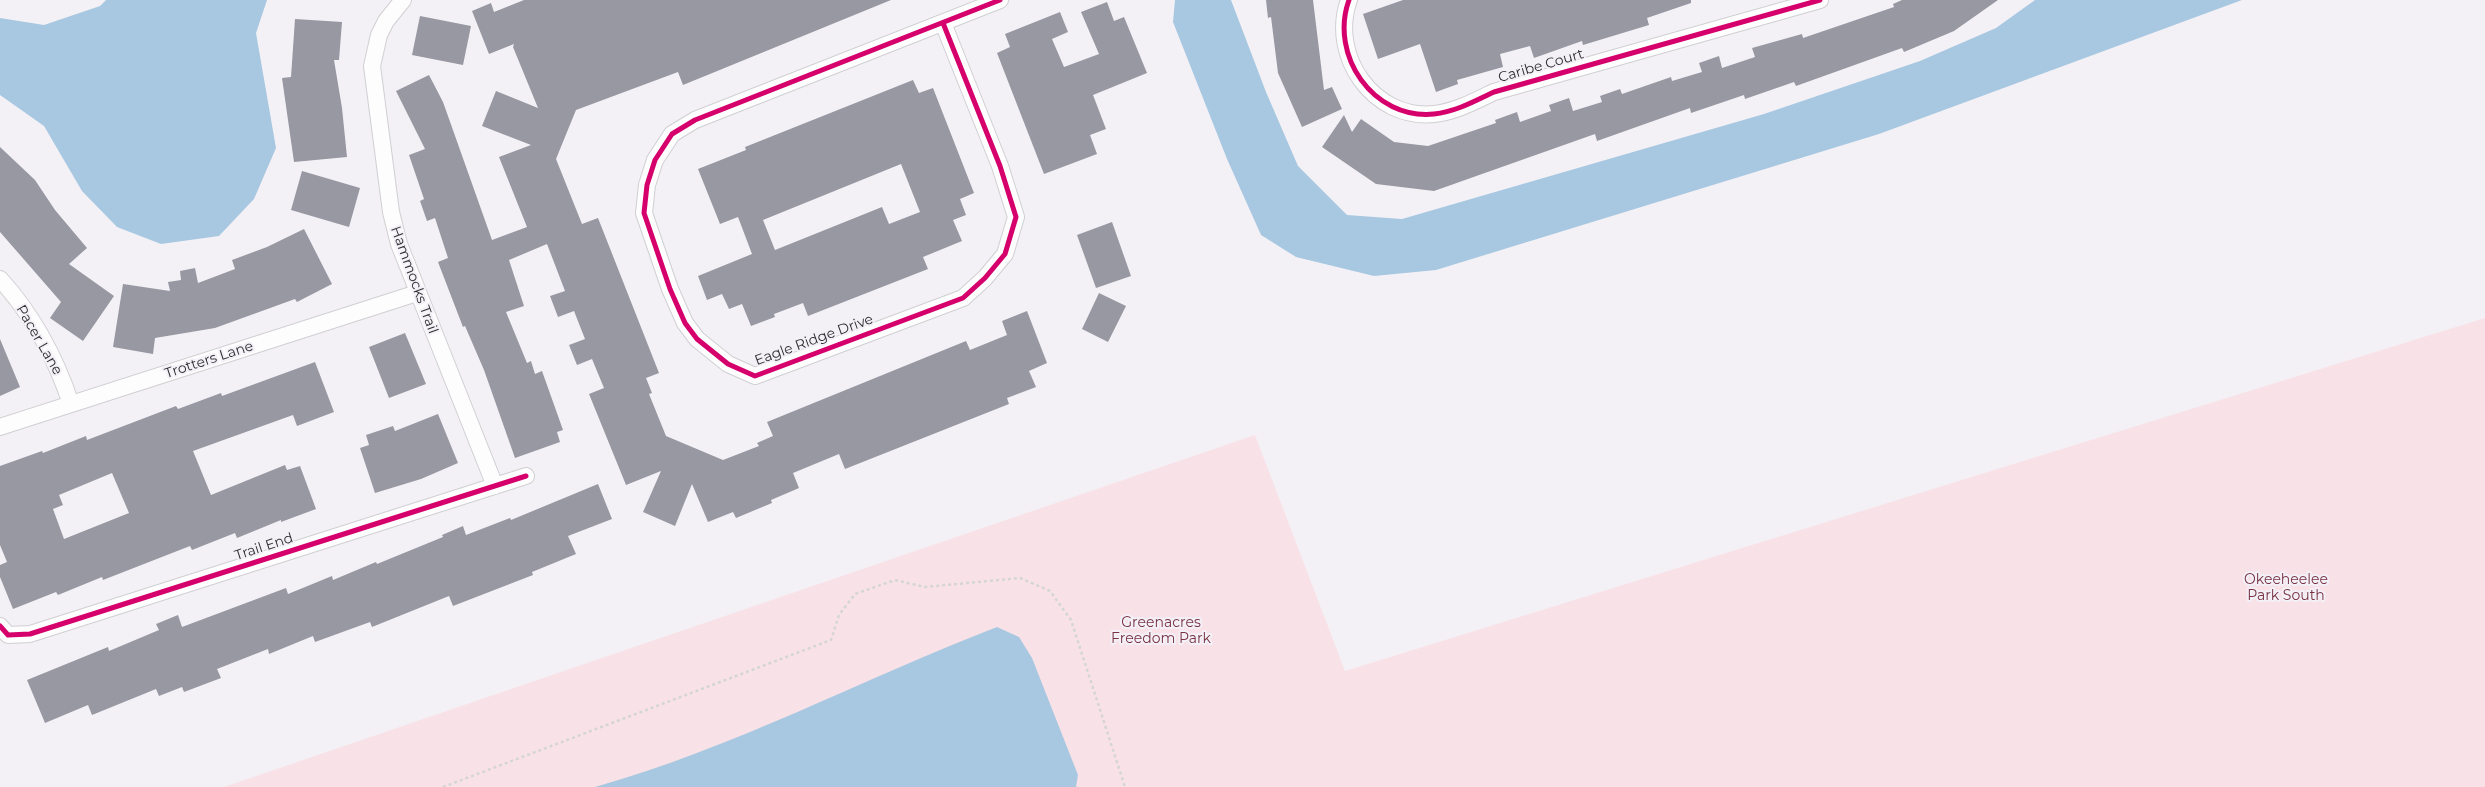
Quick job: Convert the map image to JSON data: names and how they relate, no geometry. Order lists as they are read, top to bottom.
{
  "streets": {
    "street": [
      "Caribe Court",
      "Hammocks Trail",
      "Pacer Lane",
      "Eagle Ridge Drive",
      "Trotters Lane",
      "Trail End"
    ]
  },
  "crossings": [
    ["Hammocks Trail", "Trotters Lane"],
    ["Hammocks Trail", "Trail End"],
    ["Pacer Lane", "Trotters Lane"]
  ],
  "parks": ["Okeeheelee Park South", "Greenacres Freedom Park"]
}
